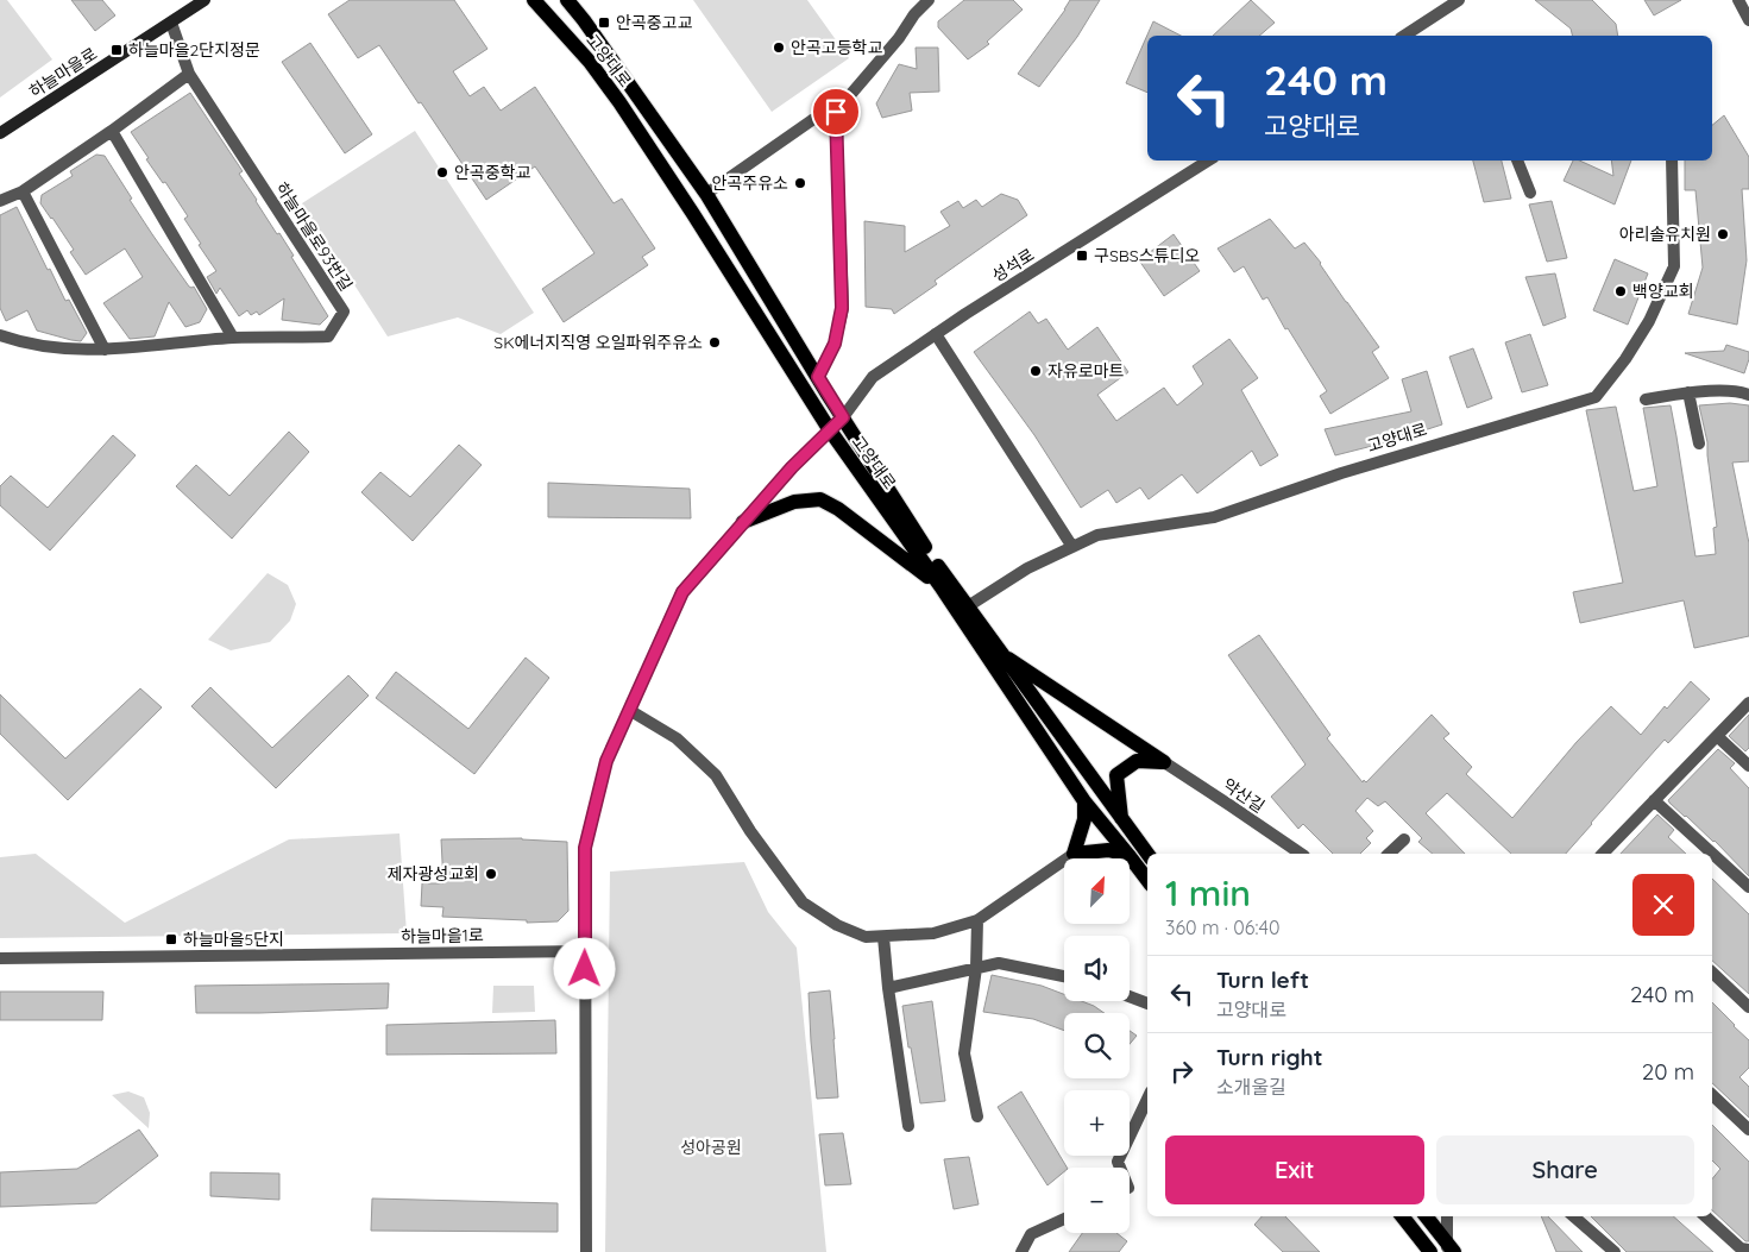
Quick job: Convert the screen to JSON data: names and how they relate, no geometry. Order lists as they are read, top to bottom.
{
  "streets": {
    "main road": ["고양대로", "하늘마을로"],
    "street": [
      "하늘마을로93번길",
      "성석로",
      "약산길",
      "하늘마을1로"
    ]
  },
  "crossings": [
    ["고양대로", "성석로"],
    ["하늘마을로", "하늘마을로93번길"],
    ["성석로", "하늘마을1로"]
  ],
  "parks": ["성아공원"],
  "places": {
    "transit": [
      "안곡중고교",
      "하늘마을2단지정문",
      "구SBS스튜디오",
      "하늘마을5단지"
    ],
    "other": [
      "안곡고등학교",
      "안곡중학교",
      "안곡주유소",
      "아리솔유치원",
      "백양교회",
      "SK에너지직영 오일파워주유소",
      "자유로마트",
      "제자광성교회"
    ]
  },
  "north": "top right",
  "page": {
    "turn": ["240 m", "고양대로"],
    "heading": ["1 min", "360 m · 06:40"],
    "map_buttons": ["+", "−"],
    "list": [
      {
        "name": "Turn left",
        "note": "고양대로",
        "value": "240 m"
      },
      {
        "name": "Turn right",
        "note": "소개울길",
        "value": "20 m"
      }
    ],
    "buttons": ["Exit", "Share"]
  }
}
